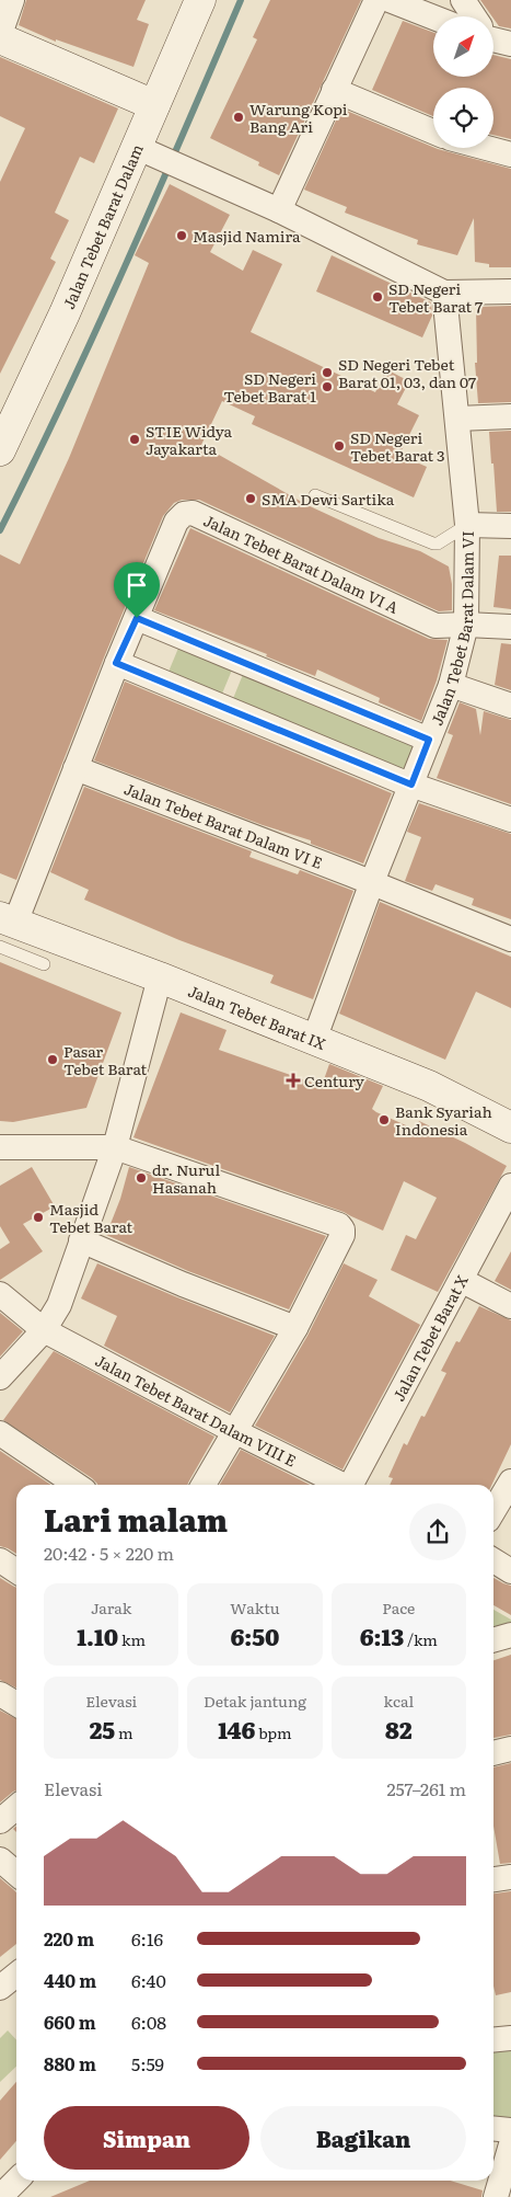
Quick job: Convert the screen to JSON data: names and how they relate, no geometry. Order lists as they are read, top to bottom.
{
  "streets": {
    "street": [
      "Jalan Tebet Barat Dalam",
      "Jalan Tebet Barat Dalam VI A",
      "Jalan Tebet Barat Dalam VI",
      "Jalan Tebet Barat Dalam VI E",
      "Jalan Tebet Barat IX",
      "Jalan Tebet Barat X",
      "Jalan Tebet Barat Dalam VIII E"
    ]
  },
  "crossings": [
    ["Jalan Tebet Barat Dalam VI A", "Jalan Tebet Barat Dalam VI"],
    ["Jalan Tebet Barat Dalam VI A", "Jalan Tebet Barat Dalam VI E"],
    ["Jalan Tebet Barat Dalam VI A", "Jalan Tebet Barat IX"],
    ["Jalan Tebet Barat Dalam VI", "Jalan Tebet Barat Dalam VI E"],
    ["Jalan Tebet Barat Dalam VI", "Jalan Tebet Barat IX"]
  ],
  "places": {
    "other": [
      "Warung Kopi Bang Ari",
      "Masjid Namira",
      "SD Negeri Tebet Barat 7",
      "SD Negeri Tebet Barat 01, 03, dan 07",
      "SD Negeri Tebet Barat 1",
      "STIE Widya Jayakarta",
      "SD Negeri Tebet Barat 3",
      "SMA Dewi Sartika",
      "Pasar Tebet Barat",
      "Bank Syariah Indonesia",
      "dr. Nurul Hasanah",
      "Masjid Tebet Barat"
    ],
    "health": ["Century"]
  },
  "north": "top right",
  "page": {
    "heading": ["Lari malam", "20:42 · 5 × 220 m"],
    "stats": [
      ["Jarak", "1.10 km"],
      ["Waktu", "6:50"],
      ["Pace", "6:13 /km"],
      ["Elevasi", "25 m"],
      ["Detak jantung", "146 bpm"],
      ["kcal", "82"]
    ],
    "chart": ["Elevasi", "257–261 m"],
    "list": [
      {
        "name": "220 m",
        "note": "6:16"
      },
      {
        "name": "440 m",
        "note": "6:40"
      },
      {
        "name": "660 m",
        "note": "6:08"
      },
      {
        "name": "880 m",
        "note": "5:59"
      }
    ],
    "buttons": ["Simpan", "Bagikan"]
  }
}
